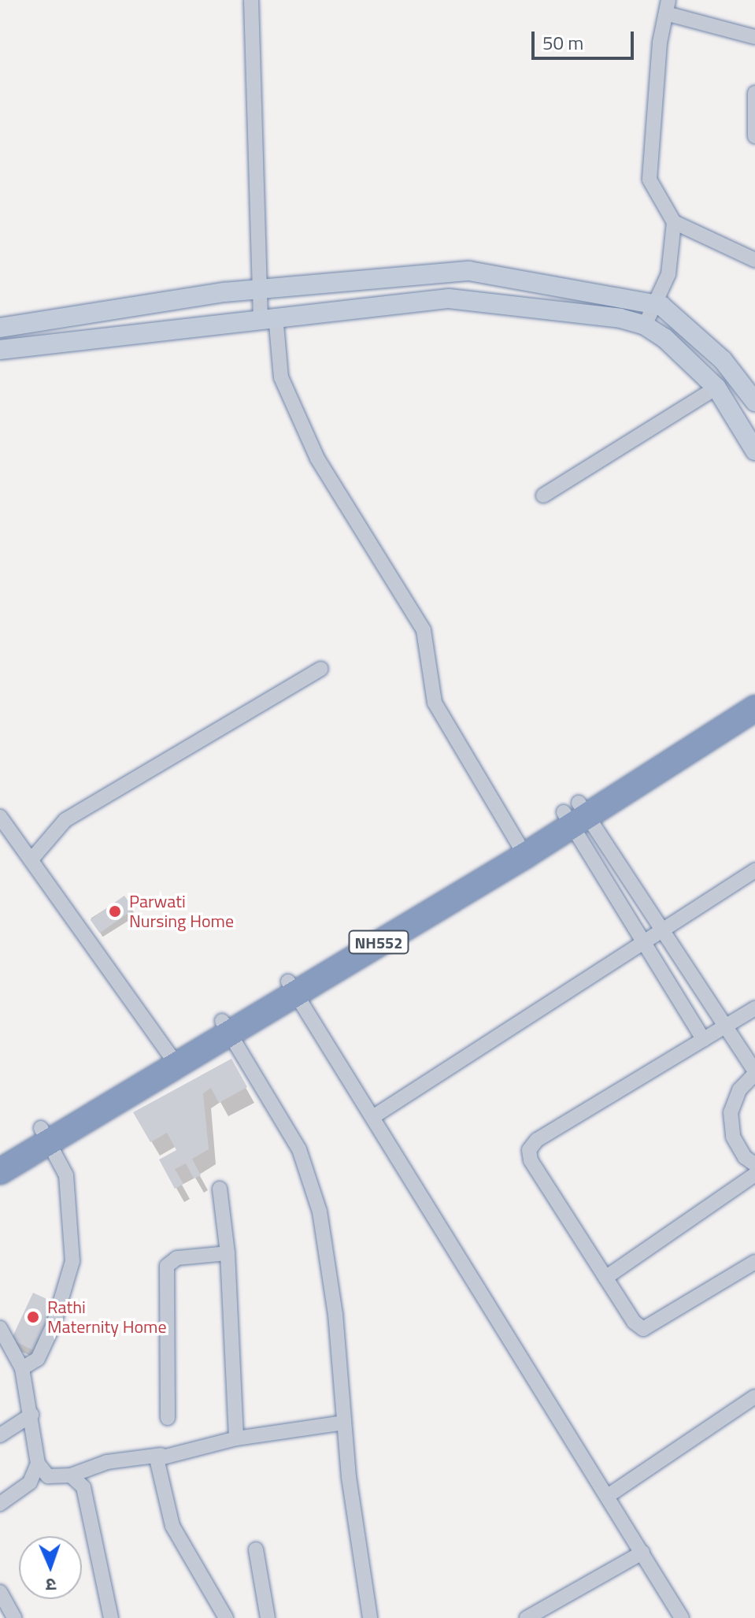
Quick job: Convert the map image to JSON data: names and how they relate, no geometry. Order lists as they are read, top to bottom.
{
  "streets": {
    "highway": ["NH552"]
  },
  "places": ["Parwati Nursing Home", "Rathi Maternity Home"],
  "scale_bar": "50 m",
  "north": "bottom"
}
